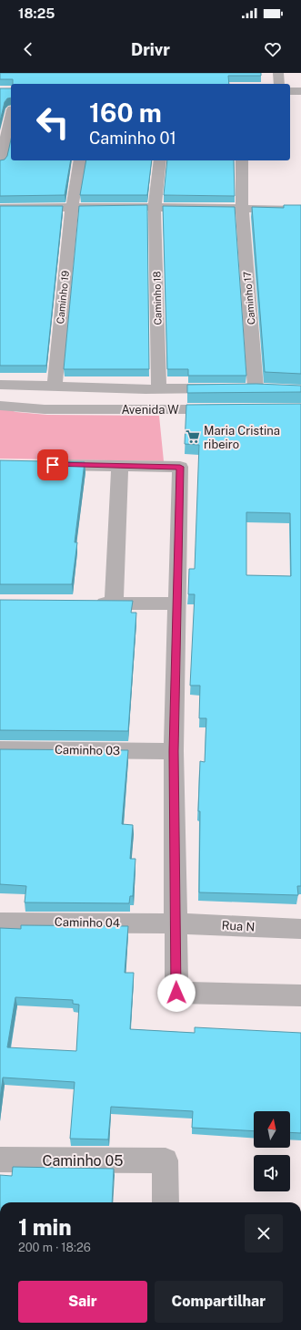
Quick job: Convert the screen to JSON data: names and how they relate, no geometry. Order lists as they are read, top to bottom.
{
  "streets": {
    "street": [
      "Caminho 19",
      "Caminho 18",
      "Caminho 17",
      "Avenida W",
      "Caminho 03",
      "Caminho 04",
      "Rua N",
      "Caminho 05"
    ]
  },
  "crossings": [
    ["Caminho 19", "Avenida W"],
    ["Caminho 18", "Avenida W"],
    ["Caminho 17", "Avenida W"],
    ["Caminho 04", "Rua N"]
  ],
  "places": {
    "supermarket": ["Maria Cristina ribeiro"]
  },
  "north": "top",
  "page": {
    "status": "18:25",
    "header": "Drivr",
    "turn": ["160 m", "Caminho 01"],
    "heading": ["1 min", "200 m · 18:26"],
    "buttons": ["Sair", "Compartilhar"]
  }
}
